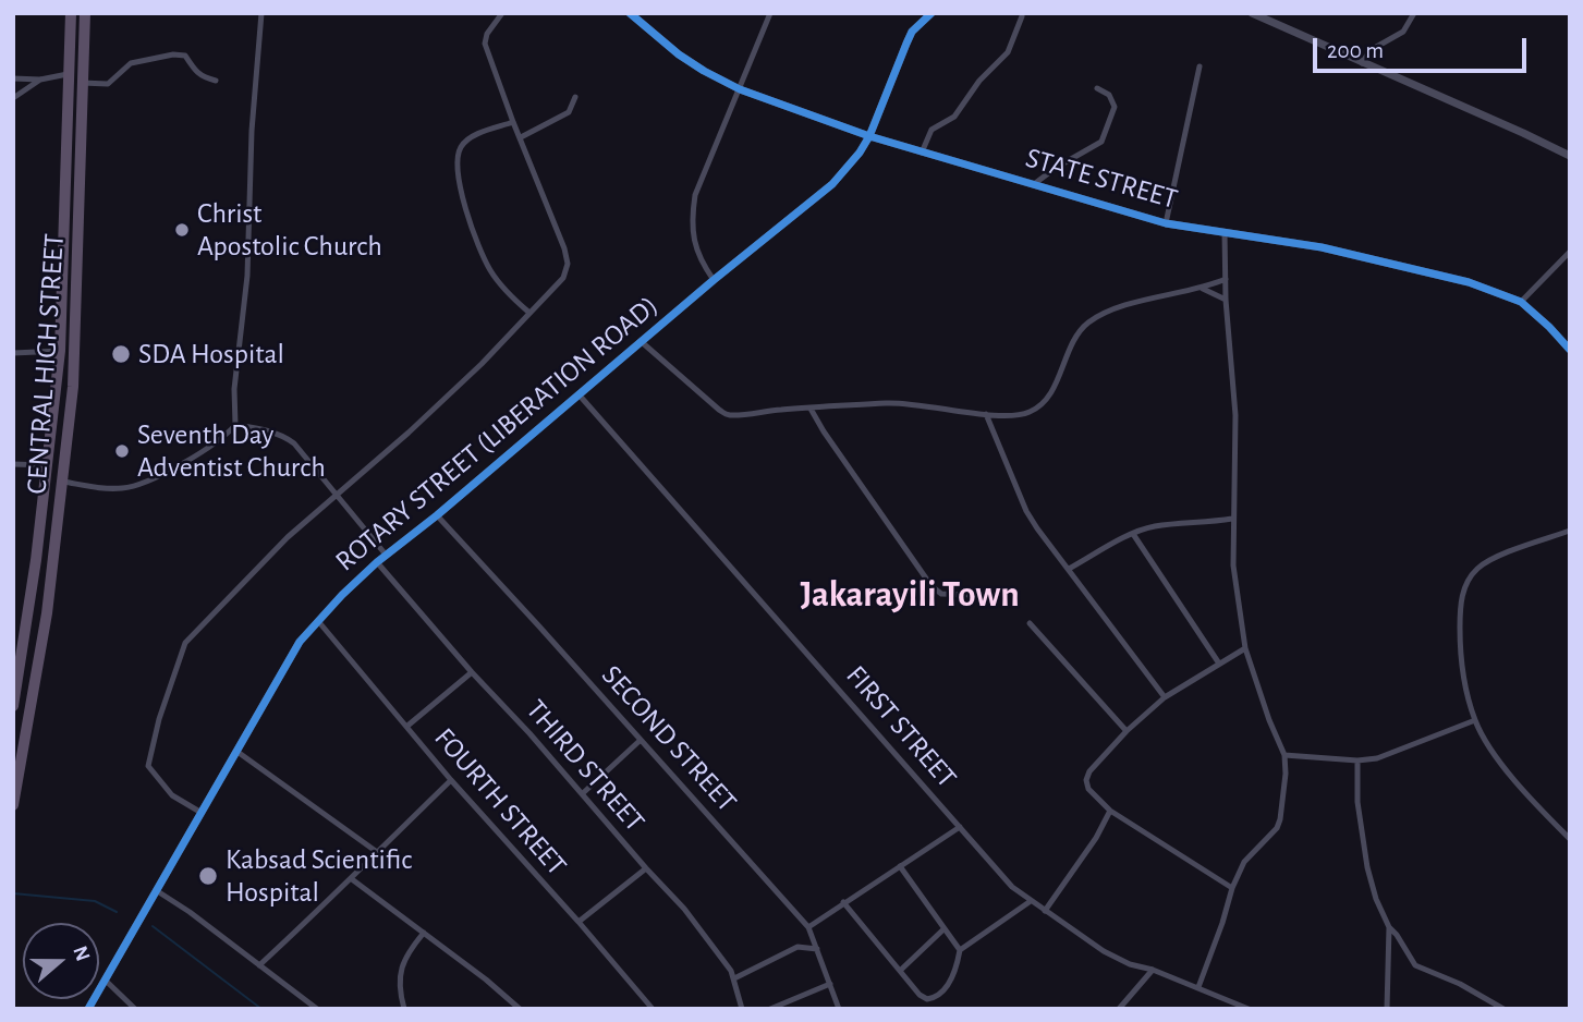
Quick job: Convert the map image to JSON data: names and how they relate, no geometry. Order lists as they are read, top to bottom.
{
  "streets": {
    "highway": ["CENTRAL HIGH STREET"],
    "street": [
      "STATE STREET",
      "ROTARY STREET (LIBERATION ROAD)",
      "FIRST STREET",
      "SECOND STREET",
      "THIRD STREET",
      "FOURTH STREET"
    ]
  },
  "crossings": [
    ["STATE STREET", "ROTARY STREET (LIBERATION ROAD)"],
    ["ROTARY STREET (LIBERATION ROAD)", "FIRST STREET"],
    ["ROTARY STREET (LIBERATION ROAD)", "SECOND STREET"],
    ["ROTARY STREET (LIBERATION ROAD)", "THIRD STREET"],
    ["ROTARY STREET (LIBERATION ROAD)", "FOURTH STREET"]
  ],
  "districts": ["Jakarayili Town"],
  "places": [
    "Christ Apostolic Church",
    "SDA Hospital",
    "Seventh Day Adventist Church",
    "Kabsad Scientific Hospital"
  ],
  "scale_bar": "200 m",
  "north": "right"
}
